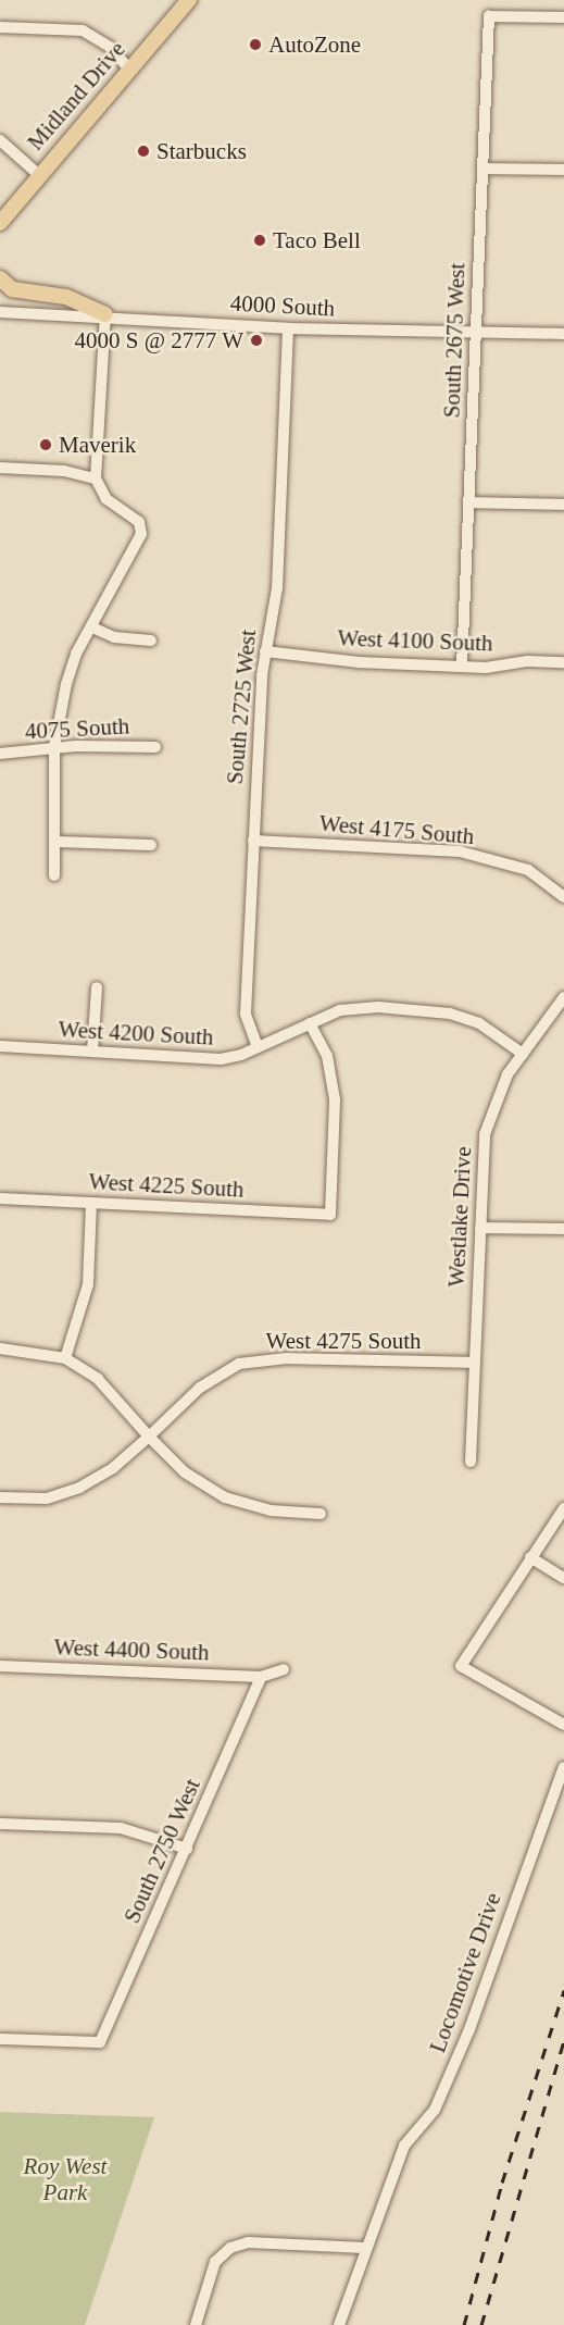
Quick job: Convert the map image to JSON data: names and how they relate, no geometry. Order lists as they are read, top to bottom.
{
  "streets": {
    "main road": ["Midland Drive"],
    "street": [
      "4000 South",
      "South 2675 West",
      "West 4100 South",
      "South 2725 West",
      "4075 South",
      "West 4175 South",
      "West 4200 South",
      "West 4225 South",
      "Westlake Drive",
      "West 4275 South",
      "West 4400 South",
      "South 2750 West",
      "Locomotive Drive"
    ]
  },
  "crossings": [
    ["4000 South", "South 2675 West"],
    ["4000 South", "South 2725 West"],
    ["South 2675 West", "West 4100 South"],
    ["West 4100 South", "South 2725 West"],
    ["South 2725 West", "West 4175 South"],
    ["South 2725 West", "West 4200 South"],
    ["West 4200 South", "West 4225 South"],
    ["West 4200 South", "Westlake Drive"],
    ["Westlake Drive", "West 4275 South"],
    ["West 4400 South", "South 2750 West"]
  ],
  "parks": ["Roy West Park"],
  "places": [
    "AutoZone",
    "Starbucks",
    "Taco Bell",
    "4000 S @ 2777 W",
    "Maverik"
  ]
}
